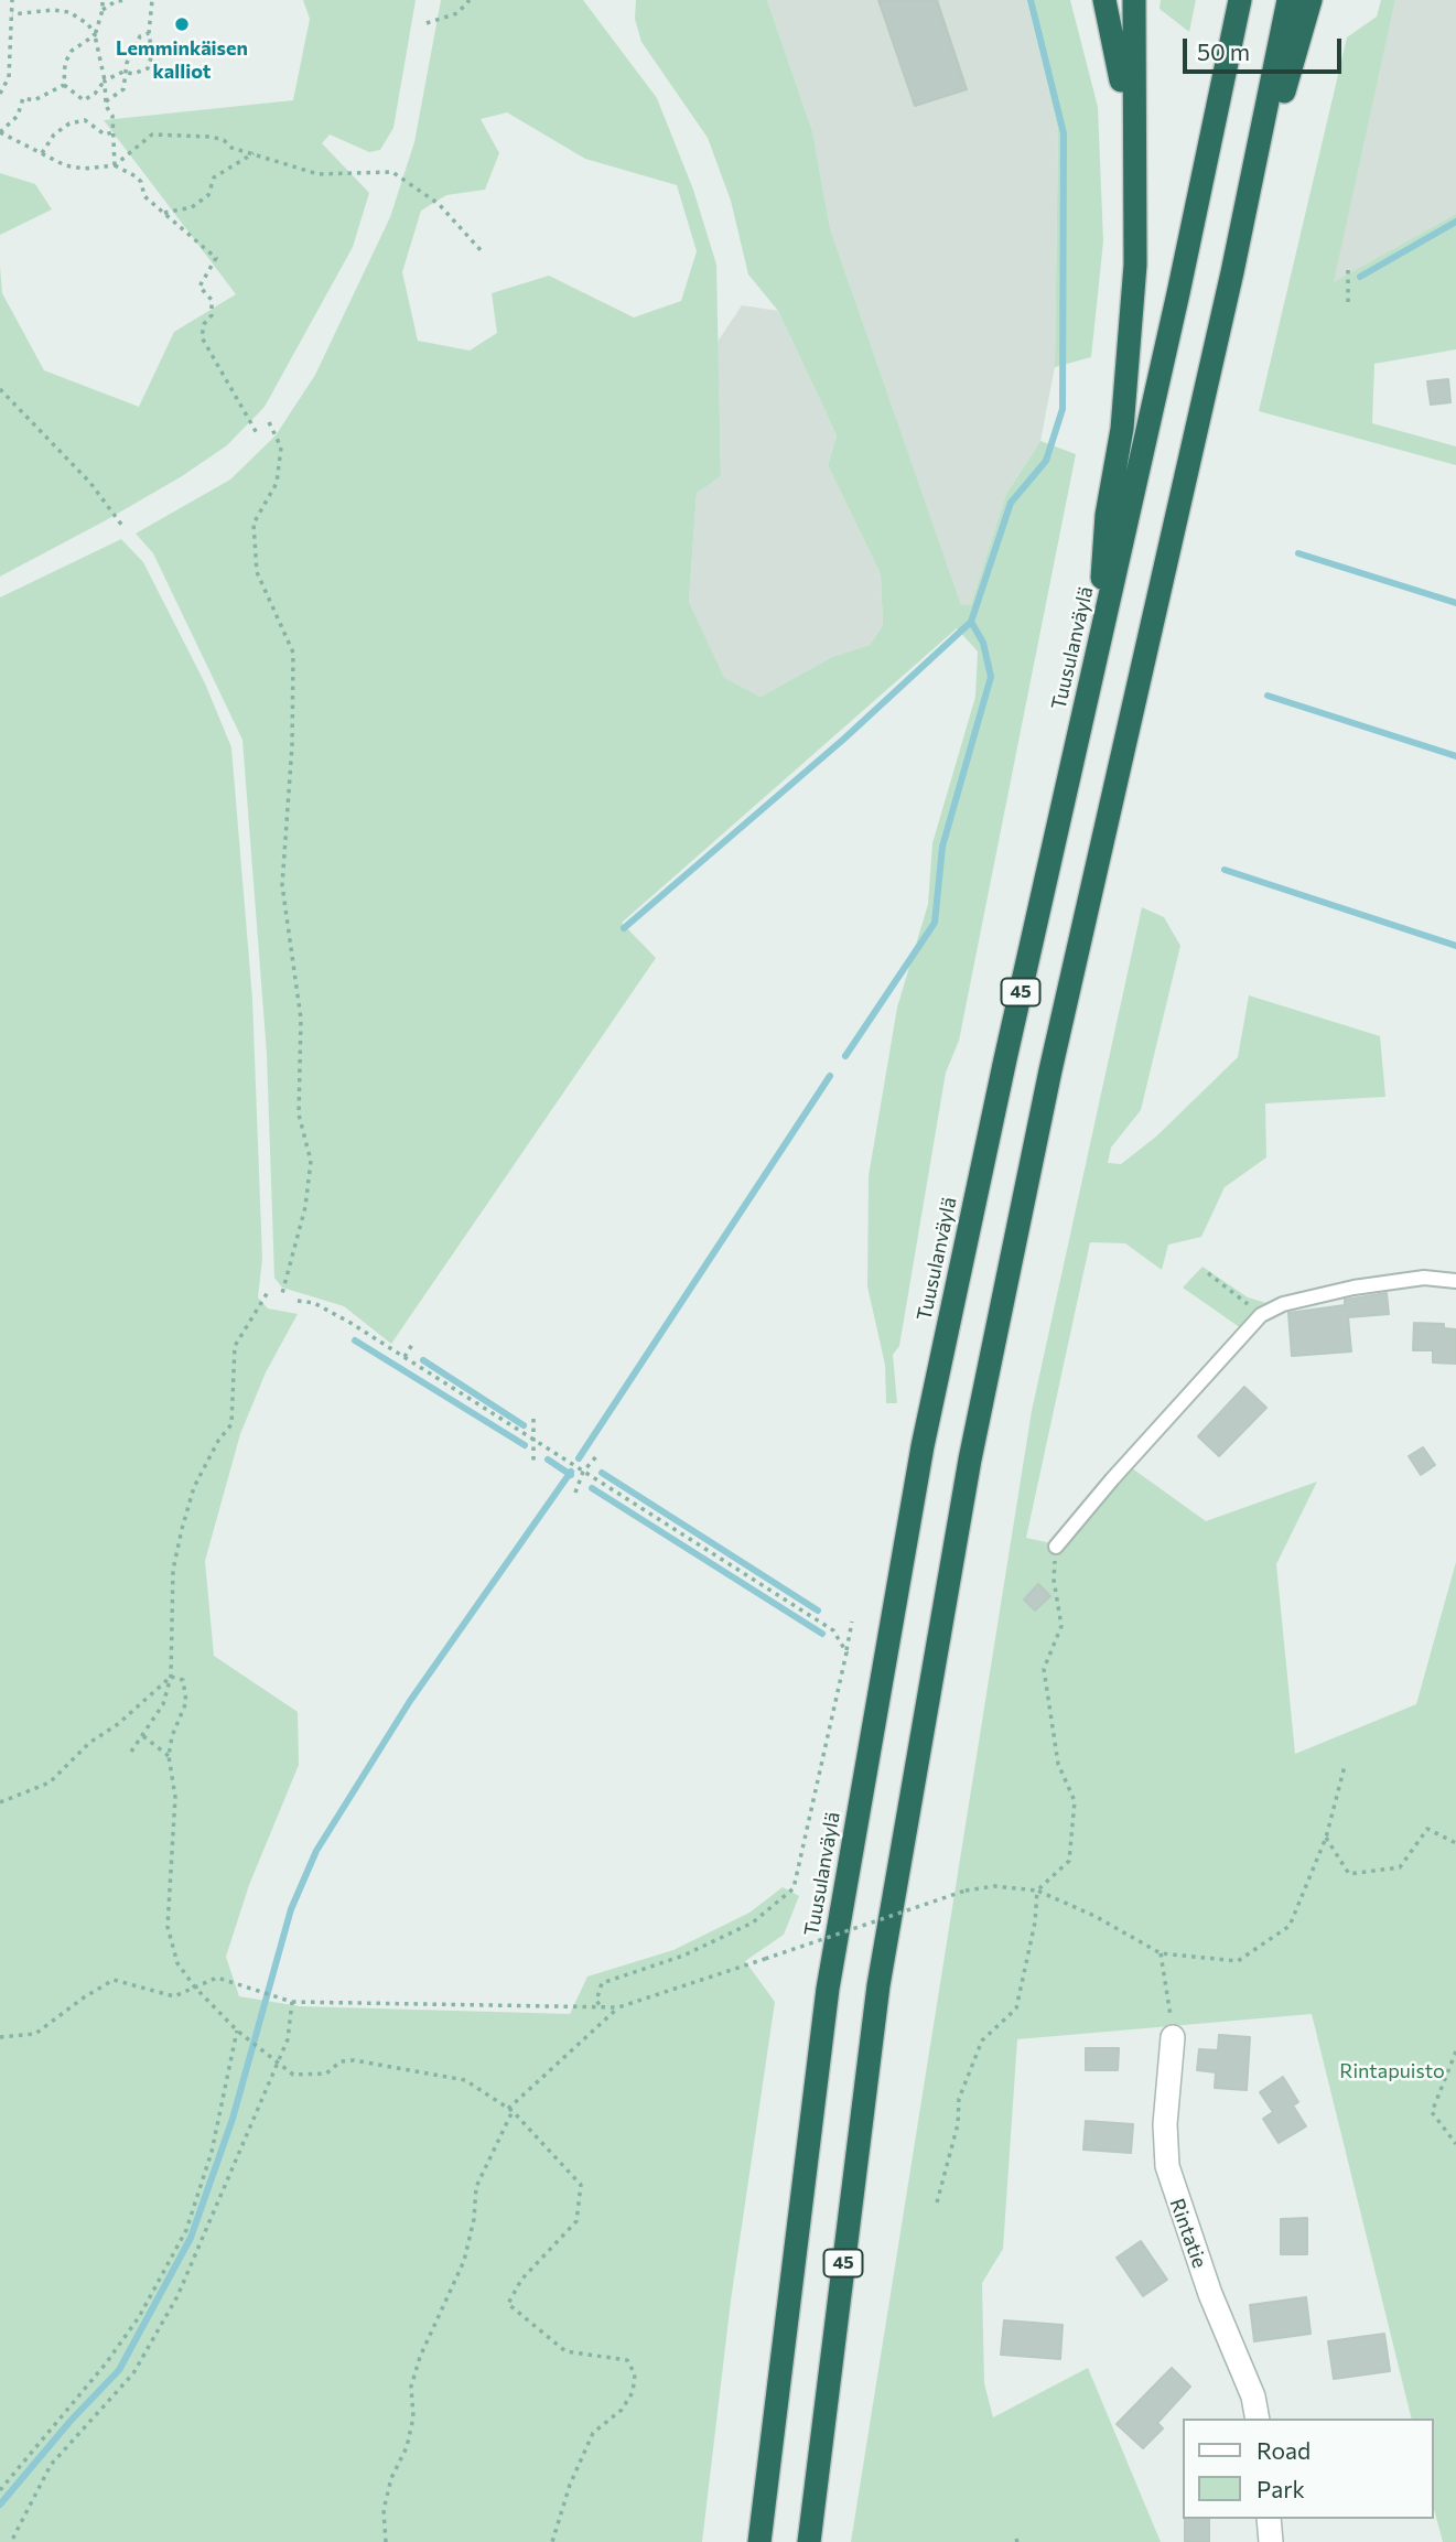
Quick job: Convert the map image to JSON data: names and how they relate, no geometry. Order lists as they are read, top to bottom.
{
  "streets": {
    "highway": ["Tuusulanväylä", "45"],
    "street": ["Rintatie"]
  },
  "parks": ["Rintapuisto"],
  "places": ["Lemminkäisen kalliot"],
  "legend": ["Road", "Park"],
  "scale_bar": "50 m"
}
